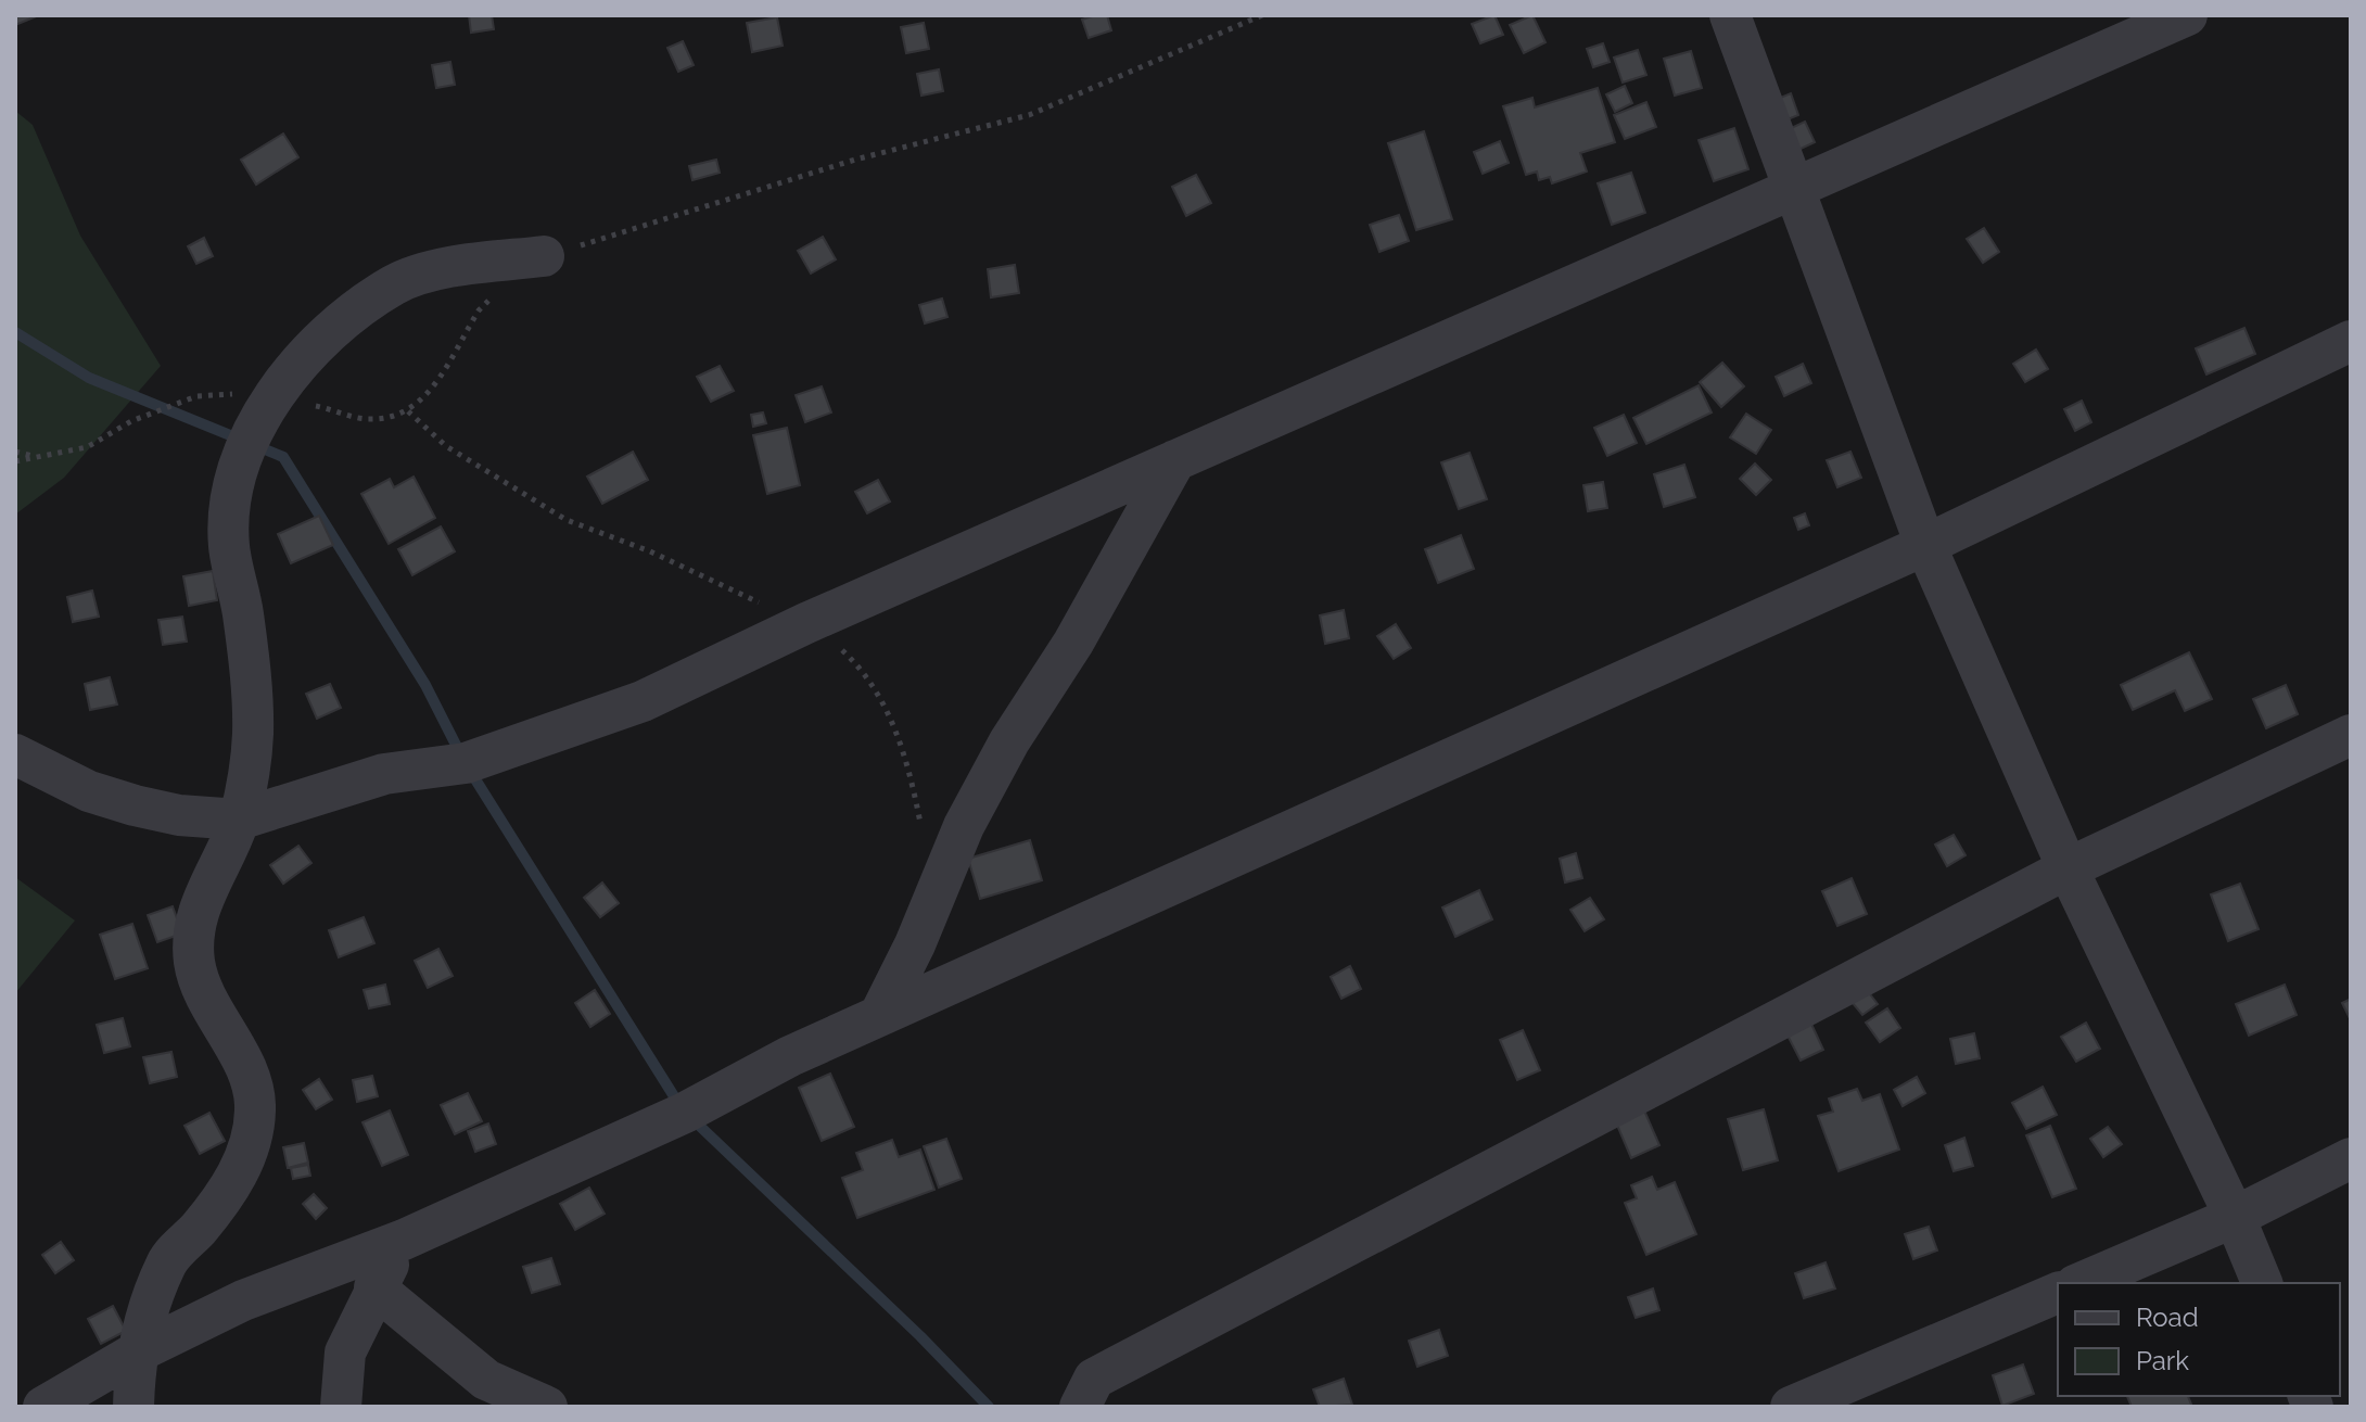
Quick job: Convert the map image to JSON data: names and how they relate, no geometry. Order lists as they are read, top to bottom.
{
  "legend": ["Road", "Park"]
}
